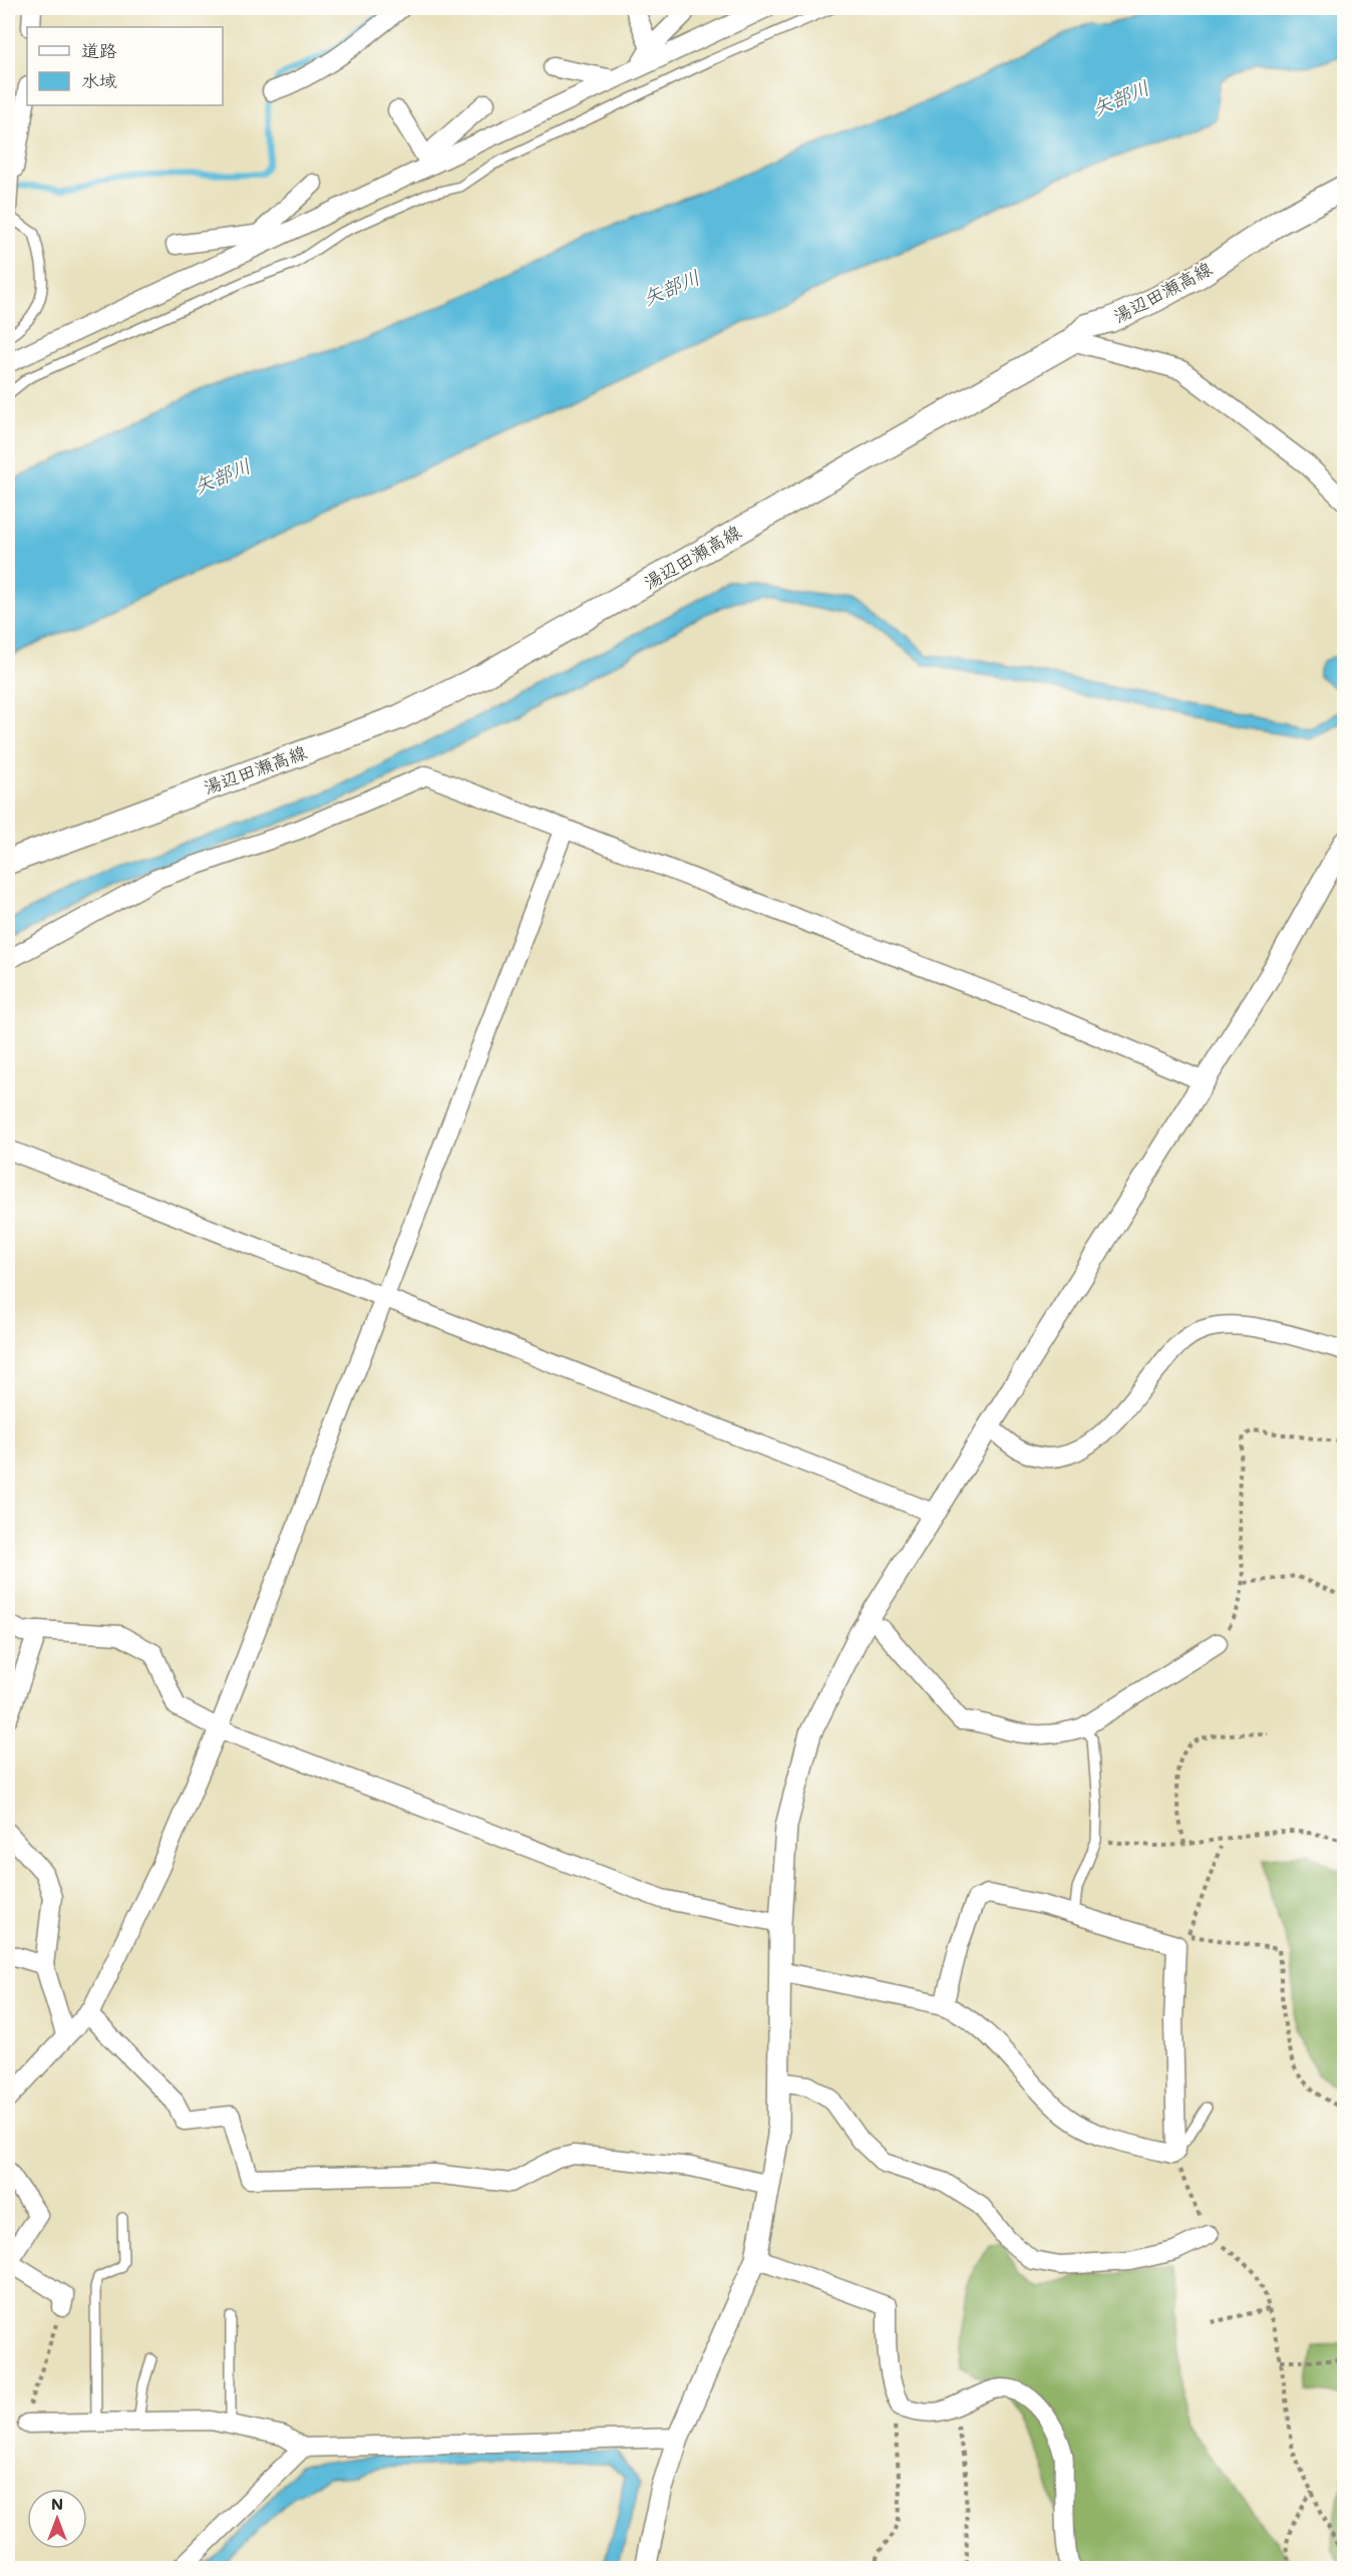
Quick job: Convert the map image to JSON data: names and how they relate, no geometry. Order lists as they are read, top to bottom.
{
  "streets": {
    "main road": ["湯辺田瀬高線"]
  },
  "water": ["矢部川"],
  "legend": ["道路", "水域"],
  "north": "top"
}
